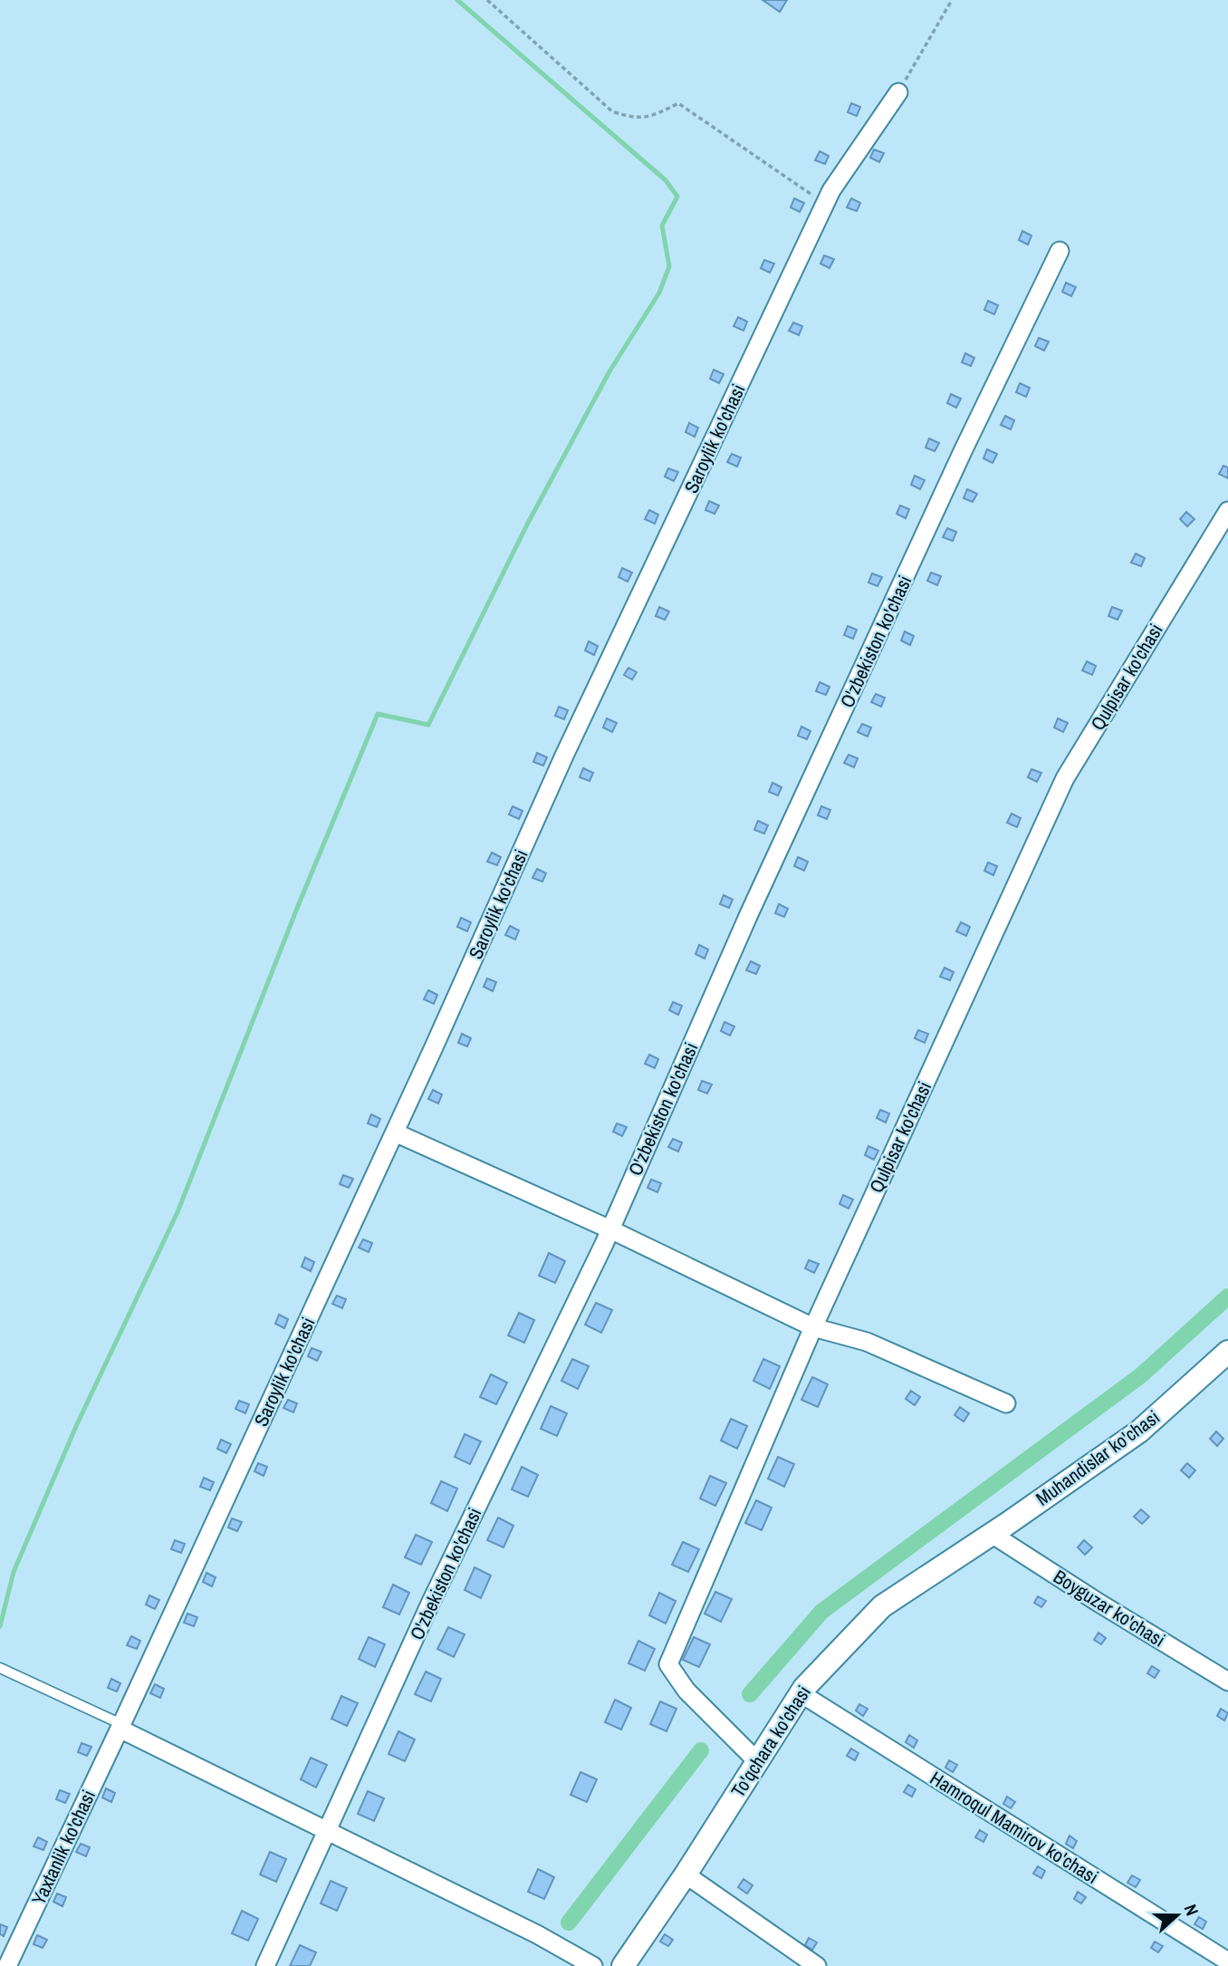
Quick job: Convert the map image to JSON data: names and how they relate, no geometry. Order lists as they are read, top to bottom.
{
  "streets": {
    "street": [
      "Saroylik ko'chasi",
      "O'zbekiston ko'chasi",
      "Qulpisar ko'chasi",
      "Muhandislar ko'chasi",
      "Boyguzar ko'chasi",
      "To'qchara ko'chasi",
      "Hamroqul Mamirov ko'chasi",
      "Yaxtanlik ko'chasi"
    ]
  },
  "crossings": [
    ["Saroylik ko'chasi", "Yaxtanlik ko'chasi"],
    ["Qulpisar ko'chasi", "To'qchara ko'chasi"],
    ["Muhandislar ko'chasi", "Boyguzar ko'chasi"],
    ["Muhandislar ko'chasi", "To'qchara ko'chasi"],
    ["Boyguzar ko'chasi", "To'qchara ko'chasi"],
    ["To'qchara ko'chasi", "Hamroqul Mamirov ko'chasi"]
  ],
  "north": "right"
}
